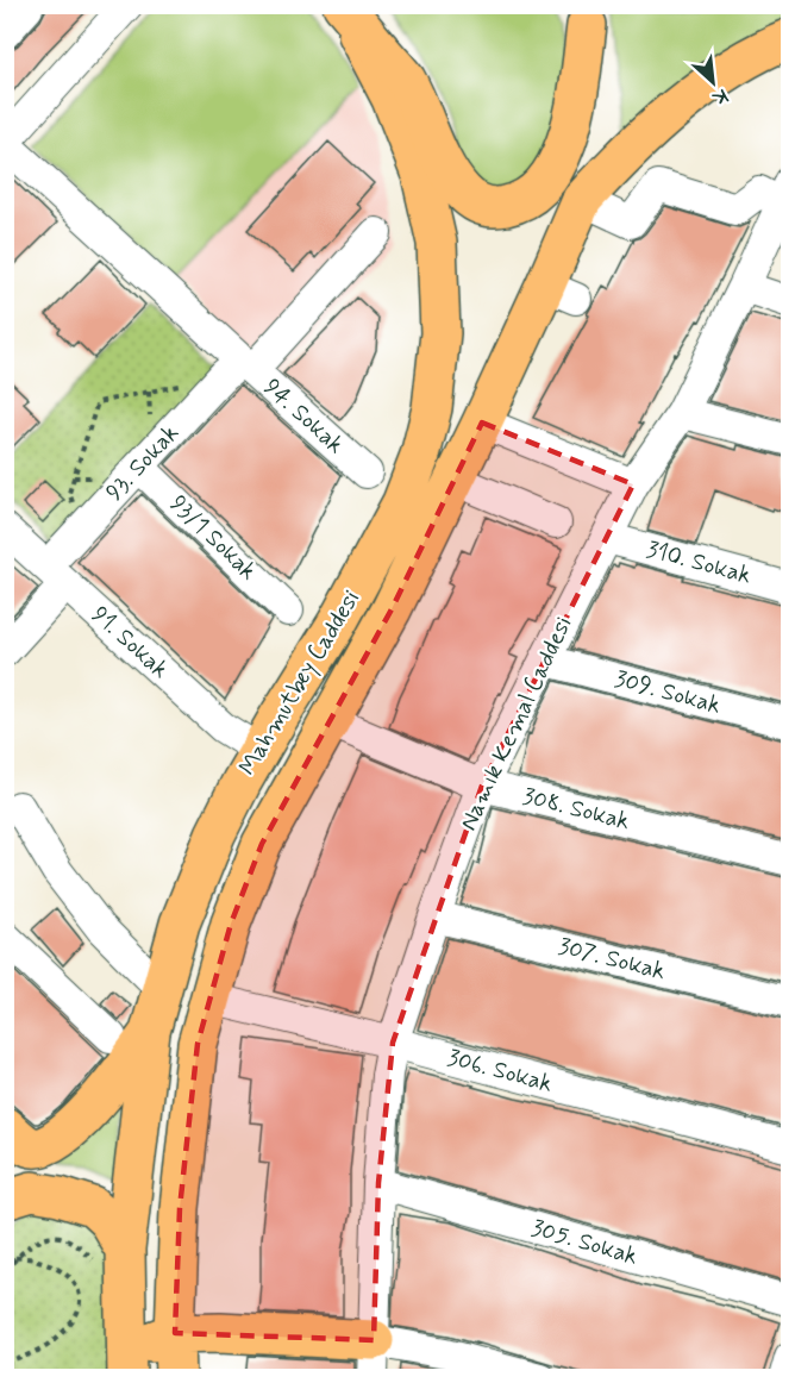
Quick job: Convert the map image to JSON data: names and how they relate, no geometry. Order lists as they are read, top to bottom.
{
  "streets": {
    "main road": ["Mahmutbey Caddesi"],
    "street": [
      "94. Sokak",
      "93. Sokak",
      "93/1 Sokak",
      "310. Sokak",
      "91. Sokak",
      "309. Sokak",
      "Namık Kemal Caddesi",
      "308. Sokak",
      "307. Sokak",
      "306. Sokak",
      "305. Sokak"
    ]
  },
  "crossings": [
    ["94. Sokak", "93. Sokak"],
    ["93. Sokak", "93/1 Sokak"],
    ["93. Sokak", "91. Sokak"],
    ["310. Sokak", "Namık Kemal Caddesi"],
    ["91. Sokak", "Mahmutbey Caddesi"],
    ["Mahmutbey Caddesi", "308. Sokak"],
    ["Mahmutbey Caddesi", "306. Sokak"],
    ["309. Sokak", "Namık Kemal Caddesi"],
    ["Namık Kemal Caddesi", "308. Sokak"],
    ["Namık Kemal Caddesi", "307. Sokak"],
    ["Namık Kemal Caddesi", "306. Sokak"],
    ["Namık Kemal Caddesi", "305. Sokak"]
  ],
  "north": "bottom right"
}
